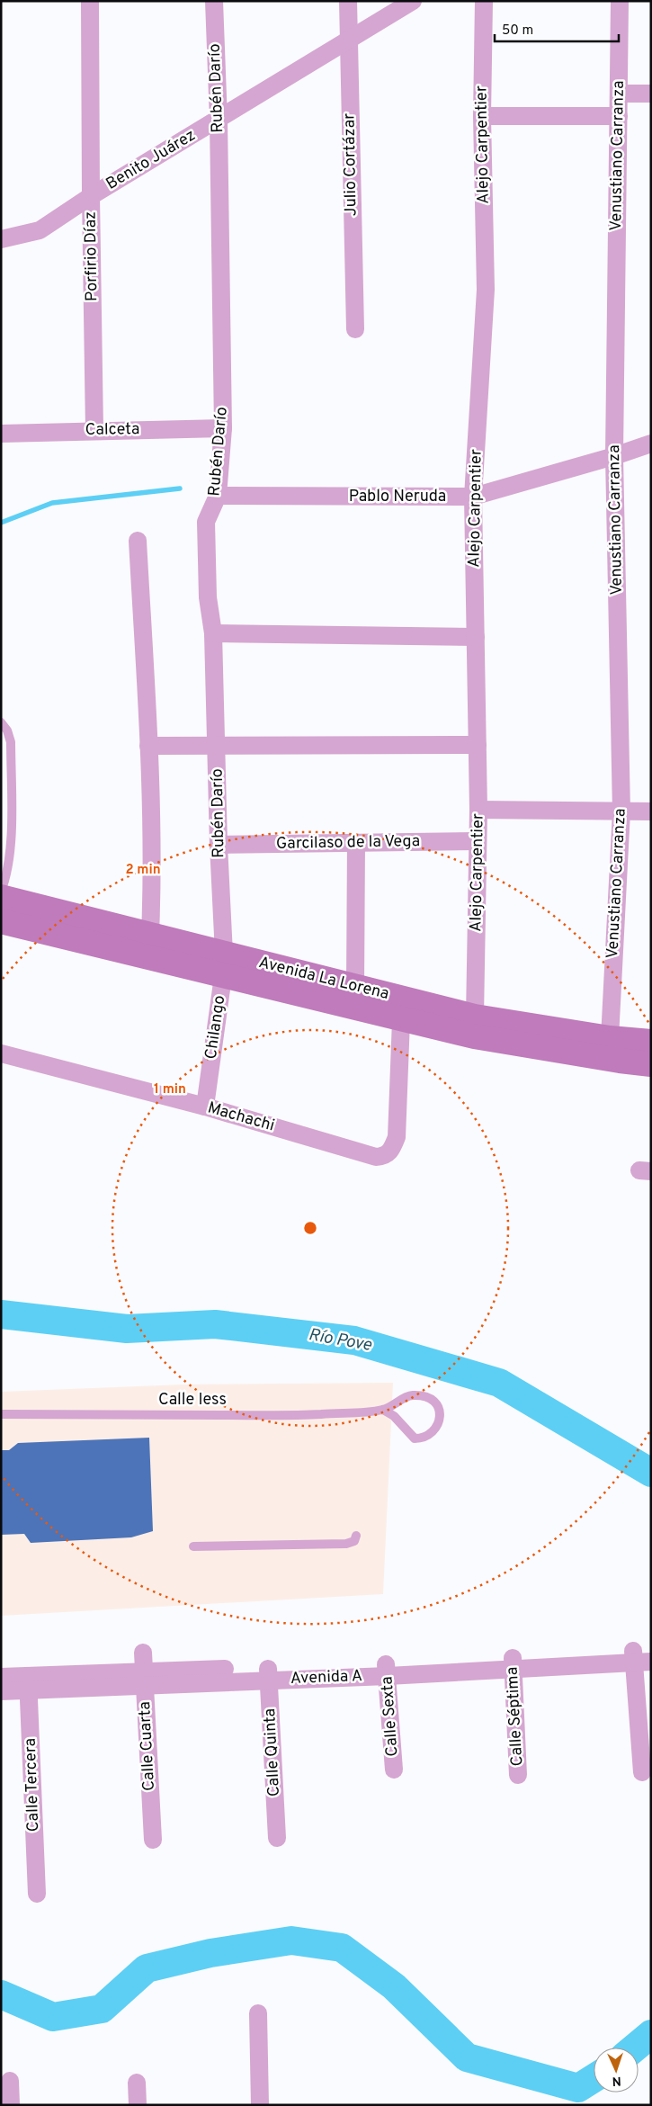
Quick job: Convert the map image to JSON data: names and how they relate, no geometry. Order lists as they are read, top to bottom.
{
  "streets": {
    "main road": ["Avenida La Lorena"],
    "street": [
      "Rubén Darío",
      "Alejo Carpentier",
      "Venustiano Carranza",
      "Benito Juárez",
      "Julio Cortázar",
      "Porfirio Díaz",
      "Calceta",
      "Pablo Neruda",
      "Garcilaso de la Vega",
      "Chilango",
      "Machachi",
      "Avenida A",
      "Calle Sexta",
      "Calle Séptima",
      "Calle Cuarta",
      "Calle Quinta",
      "Calle Tercera"
    ],
    "lane": ["Calle Iess"]
  },
  "crossings": [
    ["Rubén Darío", "Benito Juárez"],
    ["Rubén Darío", "Calceta"],
    ["Rubén Darío", "Pablo Neruda"],
    ["Rubén Darío", "Garcilaso de la Vega"],
    ["Rubén Darío", "Avenida La Lorena"],
    ["Rubén Darío", "Chilango"],
    ["Alejo Carpentier", "Pablo Neruda"],
    ["Alejo Carpentier", "Garcilaso de la Vega"],
    ["Alejo Carpentier", "Avenida La Lorena"],
    ["Venustiano Carranza", "Pablo Neruda"],
    ["Venustiano Carranza", "Avenida La Lorena"],
    ["Benito Juárez", "Julio Cortázar"],
    ["Benito Juárez", "Porfirio Díaz"],
    ["Porfirio Díaz", "Calceta"],
    ["Avenida La Lorena", "Chilango"],
    ["Avenida La Lorena", "Machachi"],
    ["Chilango", "Machachi"],
    ["Avenida A", "Calle Sexta"],
    ["Avenida A", "Calle Séptima"],
    ["Avenida A", "Calle Cuarta"],
    ["Avenida A", "Calle Quinta"],
    ["Avenida A", "Calle Tercera"]
  ],
  "water": ["Río Pove"],
  "scale_bar": "50 m",
  "north": "bottom",
  "rings": ["2 min", "1 min"]
}
